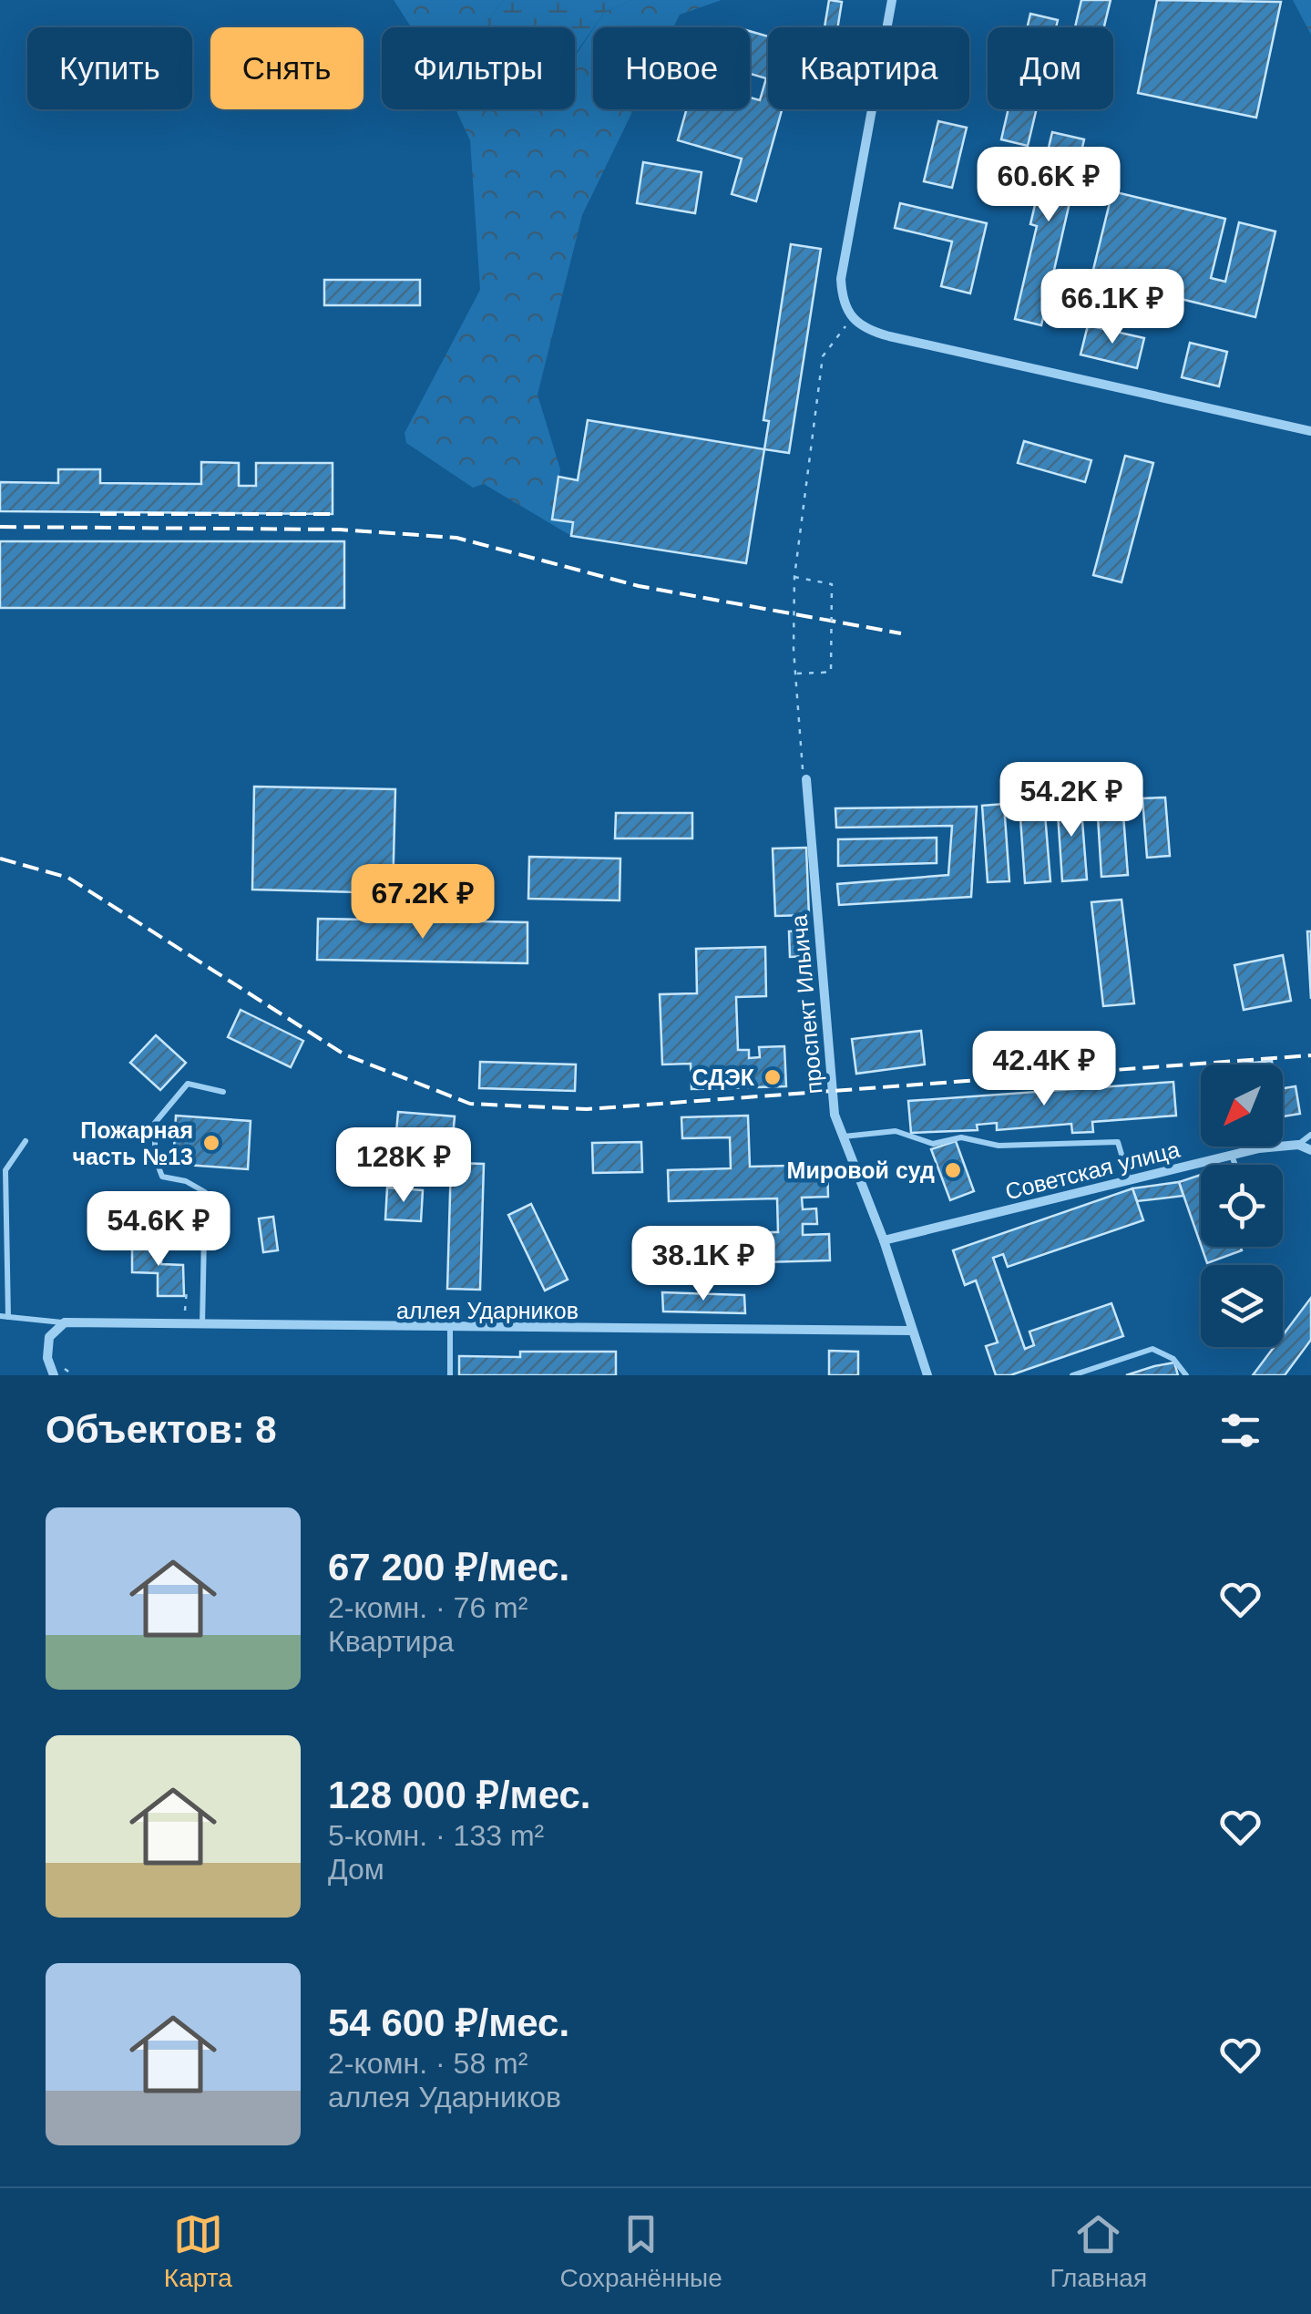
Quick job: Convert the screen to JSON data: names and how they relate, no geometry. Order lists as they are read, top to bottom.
{
  "streets": {
    "street": ["проспект Ильича", "Советская улица", "аллея Ударников"]
  },
  "crossings": [
    ["проспект Ильича", "Советская улица"],
    ["проспект Ильича", "аллея Ударников"]
  ],
  "places": ["СДЭК", "Пожарная часть №13", "Мировой суд"],
  "north": "bottom left",
  "page": {
    "chip": [
      "Купить",
      "Снять",
      "Фильтры",
      "Новое",
      "Квартира",
      "Дом"
    ],
    "price": [
      "60.6K ₽",
      "66.1K ₽",
      "54.2K ₽",
      "67.2K ₽",
      "42.4K ₽",
      "128K ₽",
      "54.6K ₽",
      "38.1K ₽"
    ],
    "heading": "Объектов: 8",
    "list": [
      {
        "name": "67 200 ₽/мес.",
        "note": "2-комн. · 76 m² · Квартира"
      },
      {
        "name": "128 000 ₽/мес.",
        "note": "5-комн. · 133 m² · Дом"
      },
      {
        "name": "54 600 ₽/мес.",
        "note": "2-комн. · 58 m² · аллея Ударников"
      }
    ],
    "tabs": ["Карта", "Сохранённые", "Главная"]
  }
}
